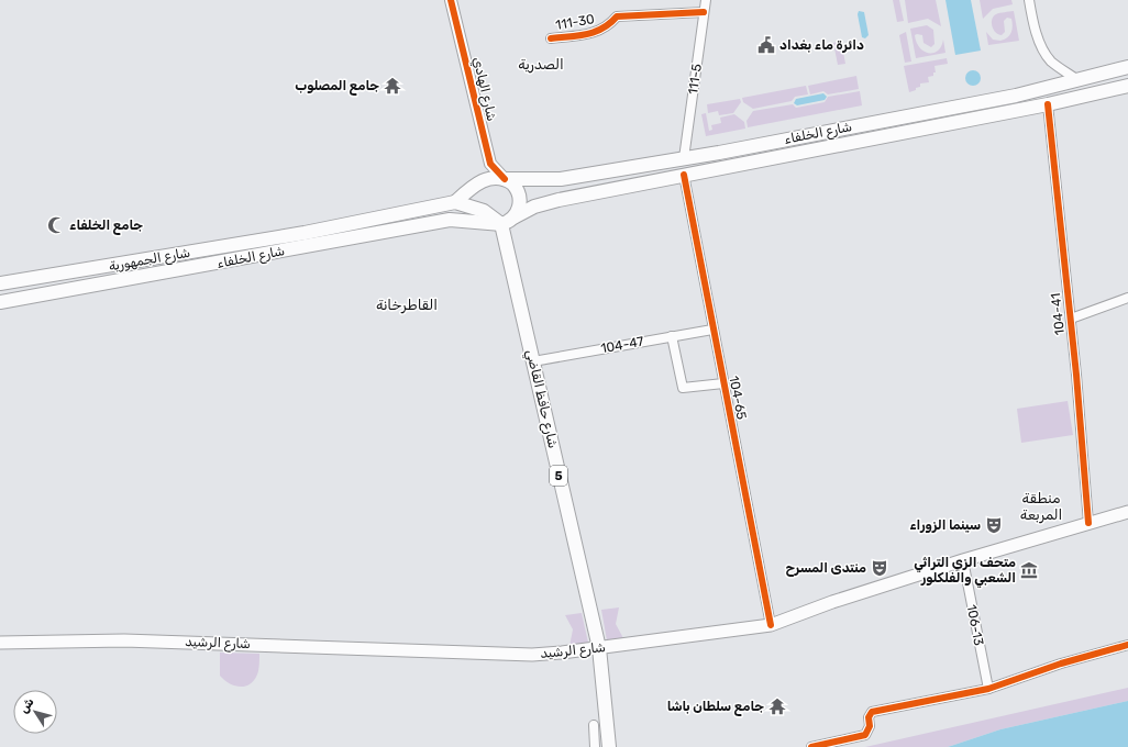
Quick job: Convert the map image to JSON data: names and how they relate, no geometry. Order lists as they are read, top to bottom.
{
  "streets": {
    "main road": [
      "شارع الخلفاء",
      "شارع الجمهورية",
      "شارع حافظ القاضي",
      "5",
      "شارع الرشيد"
    ],
    "street": [
      "111-30",
      "111-5",
      "شارع الهادي",
      "104-41",
      "104-47",
      "104-65",
      "106-13"
    ]
  },
  "crossings": [
    ["111-30", "111-5"],
    ["111-5", "شارع الخلفاء"],
    ["شارع الهادي", "شارع الخلفاء"],
    ["شارع الخلفاء", "شارع الجمهورية"],
    ["شارع الخلفاء", "104-41"],
    ["شارع الخلفاء", "104-65"],
    ["شارع الخلفاء", "شارع حافظ القاضي"],
    ["104-41", "شارع الرشيد"],
    ["104-47", "104-65"],
    ["104-47", "شارع حافظ القاضي"],
    ["104-65", "شارع الرشيد"],
    ["شارع حافظ القاضي", "شارع الرشيد"],
    ["106-13", "شارع الرشيد"]
  ],
  "districts": ["الصدرية", "القاطرخانة", "منطقة المربعة"],
  "places": {
    "public building": ["دائرة ماء بغداد"],
    "temple": ["جامع المصلوب", "جامع سلطان باشا"],
    "mosque": ["جامع الخلفاء"],
    "theatre": ["سينما الزوراء", "منتدى المسرح"],
    "museum": ["متحف الزي التراثي الشعبي والفلكلور"]
  },
  "north": "top left"
}
